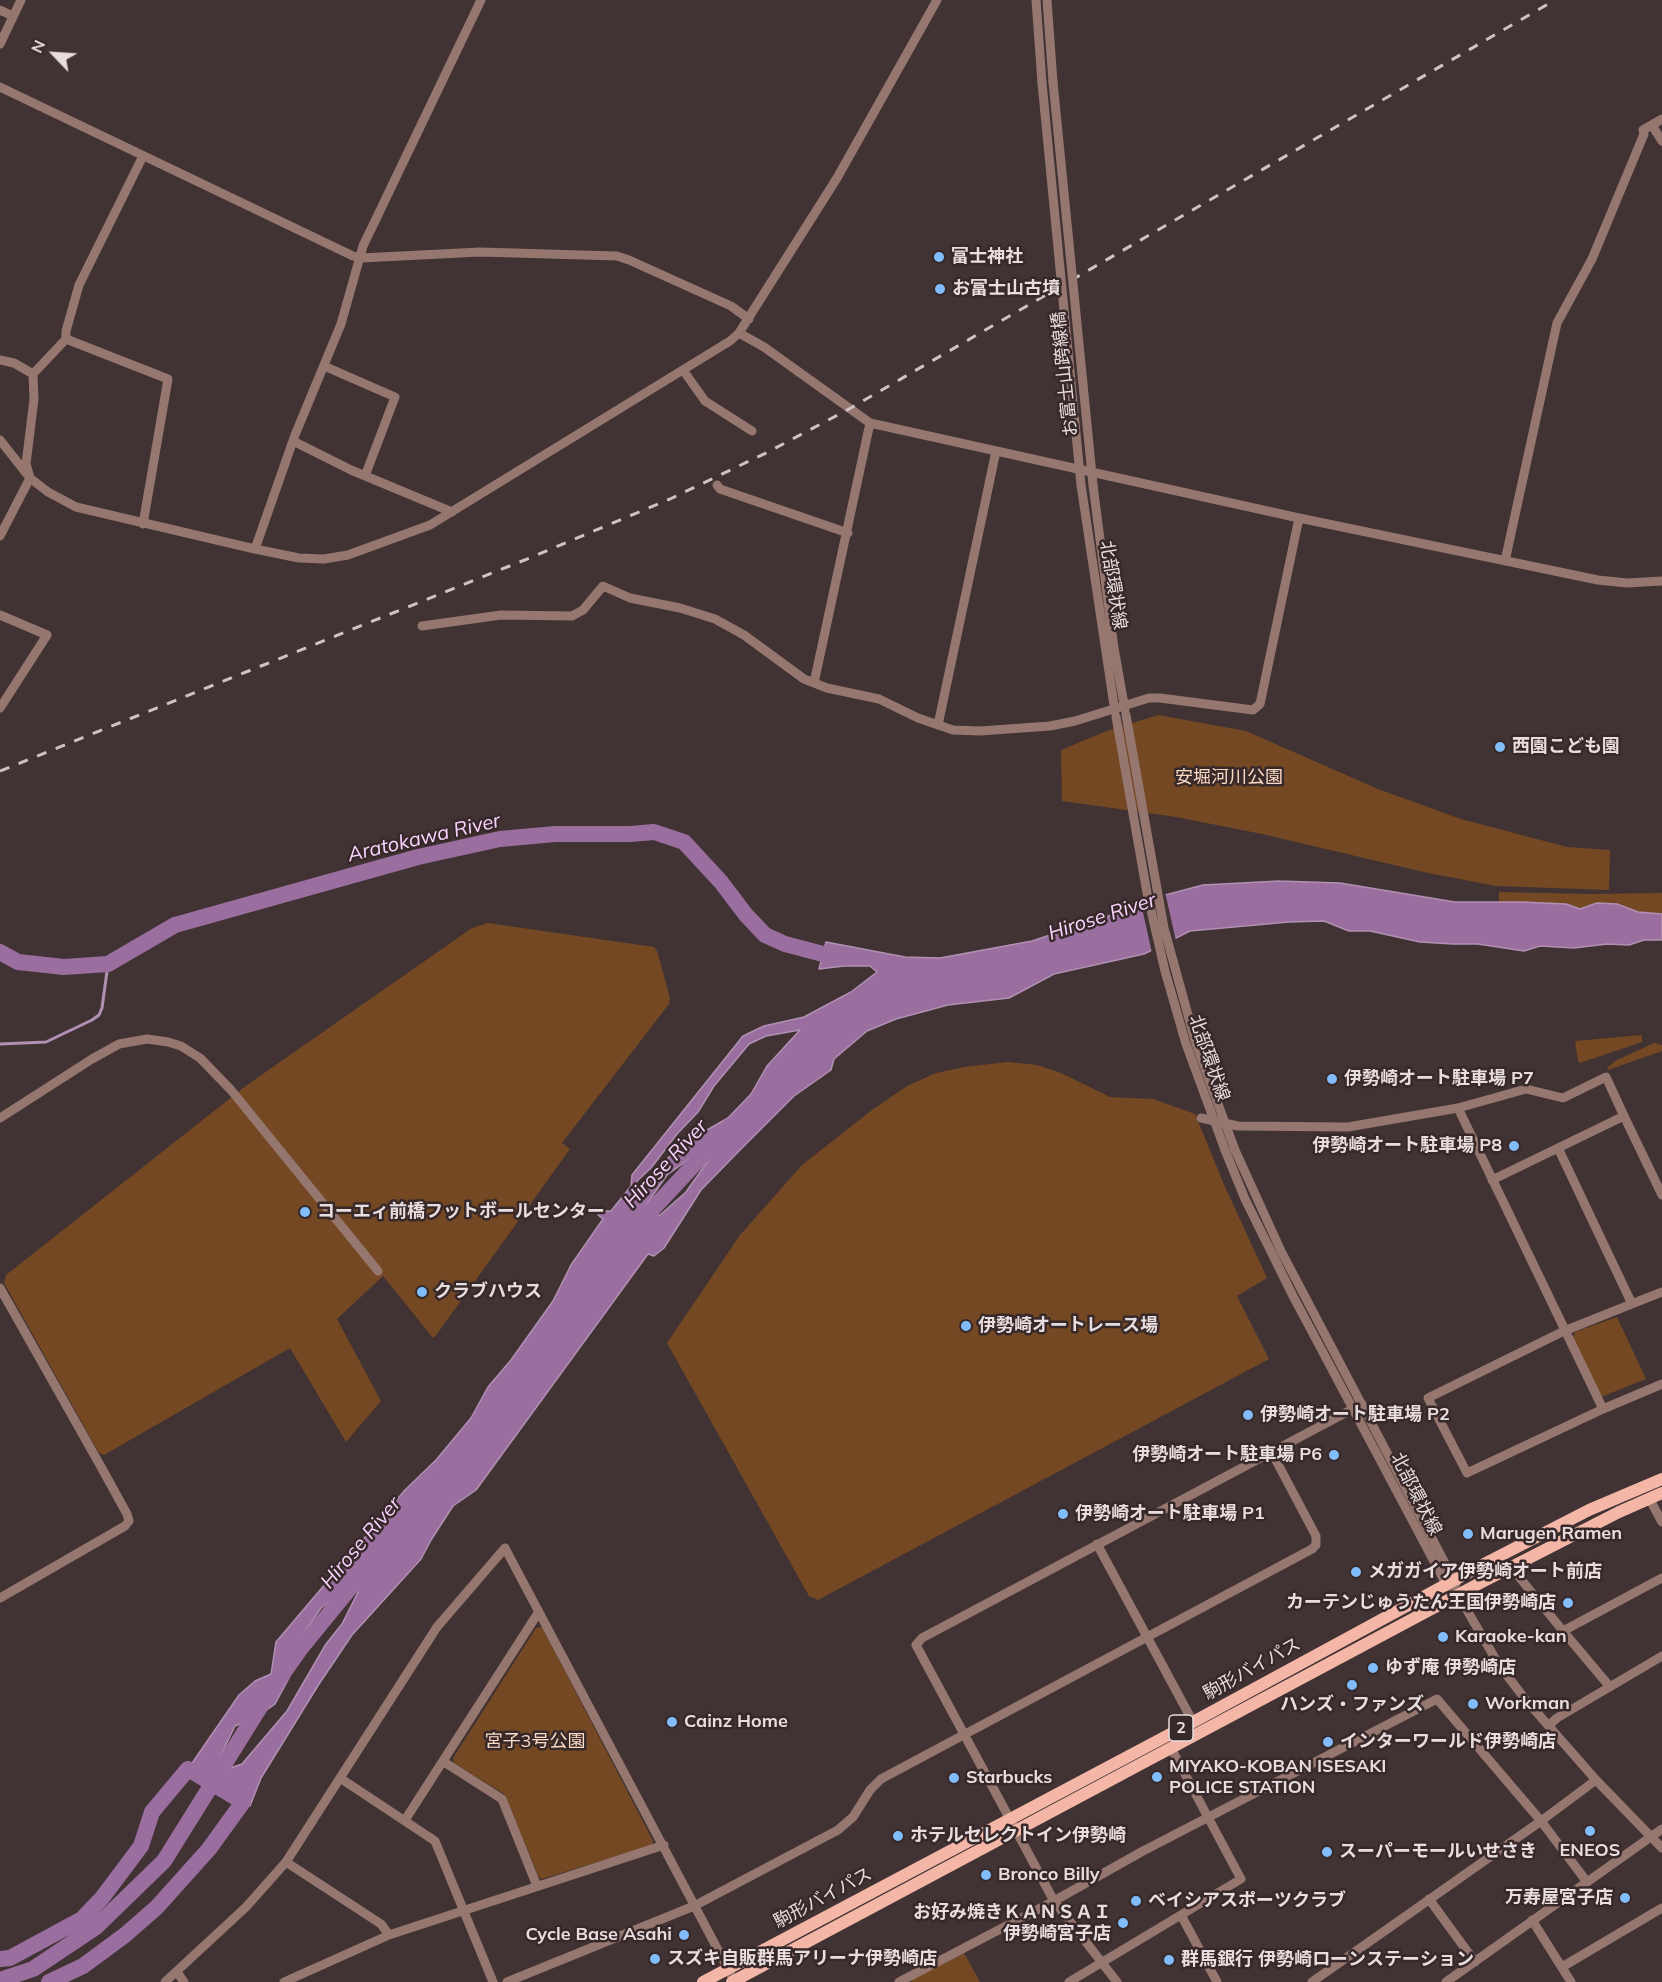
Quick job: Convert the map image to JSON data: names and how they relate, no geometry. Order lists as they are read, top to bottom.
{
  "streets": {
    "main road": ["駒形バイパス", "2"],
    "street": ["お富士山跨線橋", "北部環状線"]
  },
  "crossings": [
    ["お富士山跨線橋", "北部環状線"],
    ["北部環状線", "駒形バイパス"]
  ],
  "water": ["Aratokawa River", "Hirose River"],
  "parks": ["安堀河川公園", "宮子3号公園"],
  "places": [
    "富士神社",
    "お富士山古墳",
    "西園こども園",
    "伊勢崎オート駐車場 P7",
    "伊勢崎オート駐車場 P8",
    "コーエィ前橋フットボールセンター",
    "クラブハウス",
    "伊勢崎オートレース場",
    "伊勢崎オート駐車場 P2",
    "伊勢崎オート駐車場 P6",
    "伊勢崎オート駐車場 P1",
    "Marugen Ramen",
    "メガガイア伊勢崎オート前店",
    "カーテンじゅうたん王国伊勢崎店",
    "Karaoke-kan",
    "ゆず庵 伊勢崎店",
    "ハンズ・ファンズ",
    "Workman",
    "Cainz Home",
    "インターワールド伊勢崎店",
    "MIYAKO-KOBAN ISESAKI POLICE STATION",
    "Starbucks",
    "ENEOS",
    "ホテルセレクトイン伊勢崎",
    "スーパーモールいせさき",
    "Bronco Billy",
    "万寿屋宮子店",
    "ベイシアスポーツクラブ",
    "お好み焼きＫＡＮＳＡＩ 伊勢崎宮子店",
    "Cycle Base Asahi",
    "スズキ自販群馬アリーナ伊勢崎店",
    "群馬銀行 伊勢崎ローンステーション"
  ],
  "north": "top left"
}
